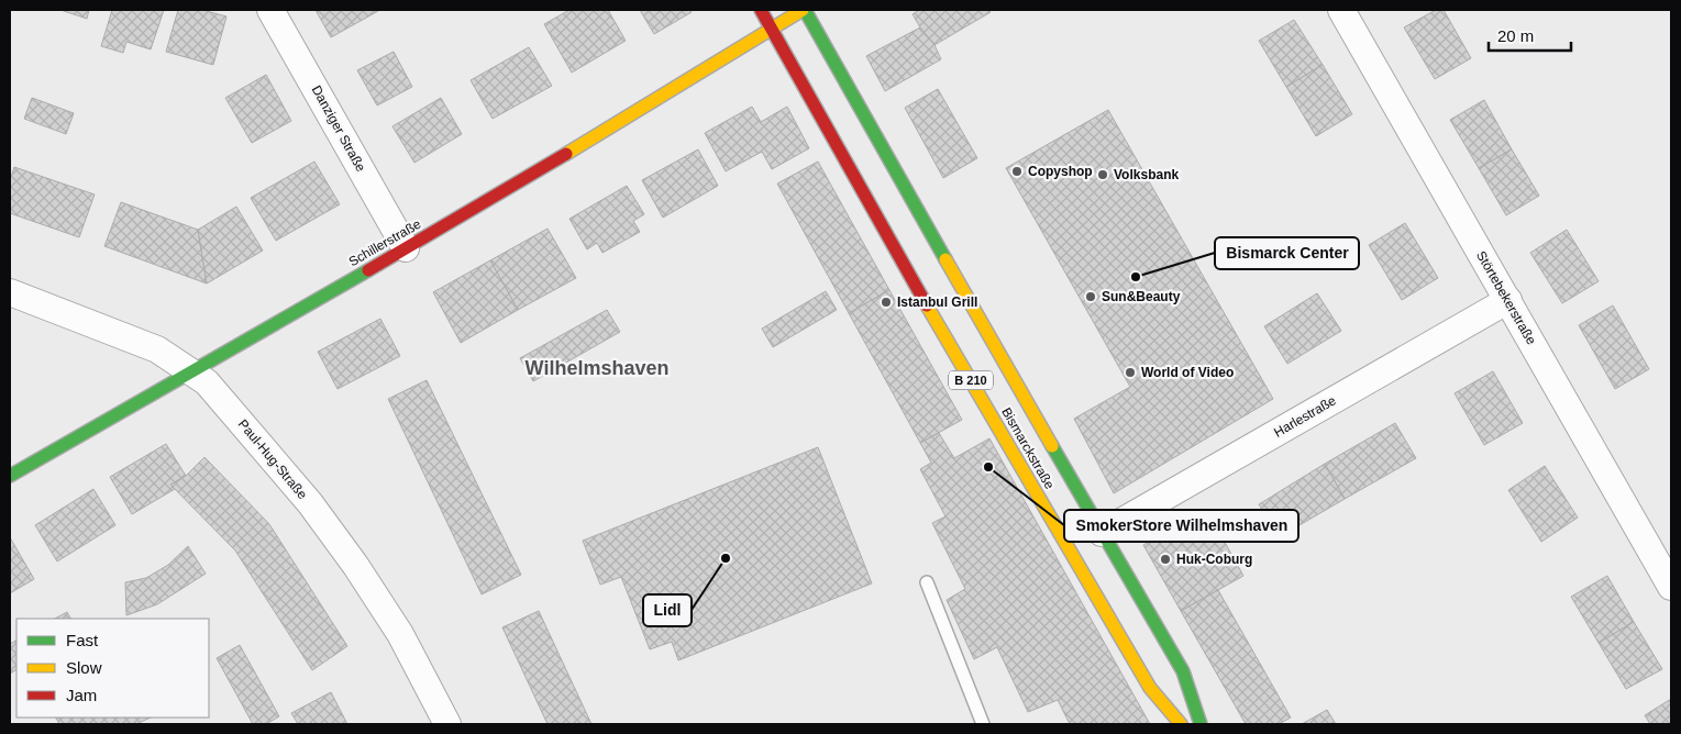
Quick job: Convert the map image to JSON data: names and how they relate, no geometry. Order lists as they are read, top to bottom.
{
  "streets": {
    "main road": ["Schillerstraße", "B 210", "Bismarckstraße"],
    "street": [
      "Danziger Straße",
      "Störtebekerstraße",
      "Harlestraße",
      "Paul-Hug-Straße"
    ]
  },
  "crossings": [
    ["Danziger Straße", "Schillerstraße"],
    ["Schillerstraße", "Bismarckstraße"],
    ["Schillerstraße", "Paul-Hug-Straße"],
    ["Störtebekerstraße", "Harlestraße"],
    ["Harlestraße", "Bismarckstraße"]
  ],
  "districts": ["Wilhelmshaven"],
  "places": [
    "Copyshop",
    "Volksbank",
    "Bismarck Center",
    "Sun&Beauty",
    "Istanbul Grill",
    "World of Video",
    "SmokerStore Wilhelmshaven",
    "Lidl",
    "Huk-Coburg"
  ],
  "legend": ["Fast", "Slow", "Jam"],
  "scale_bar": "20 m"
}
